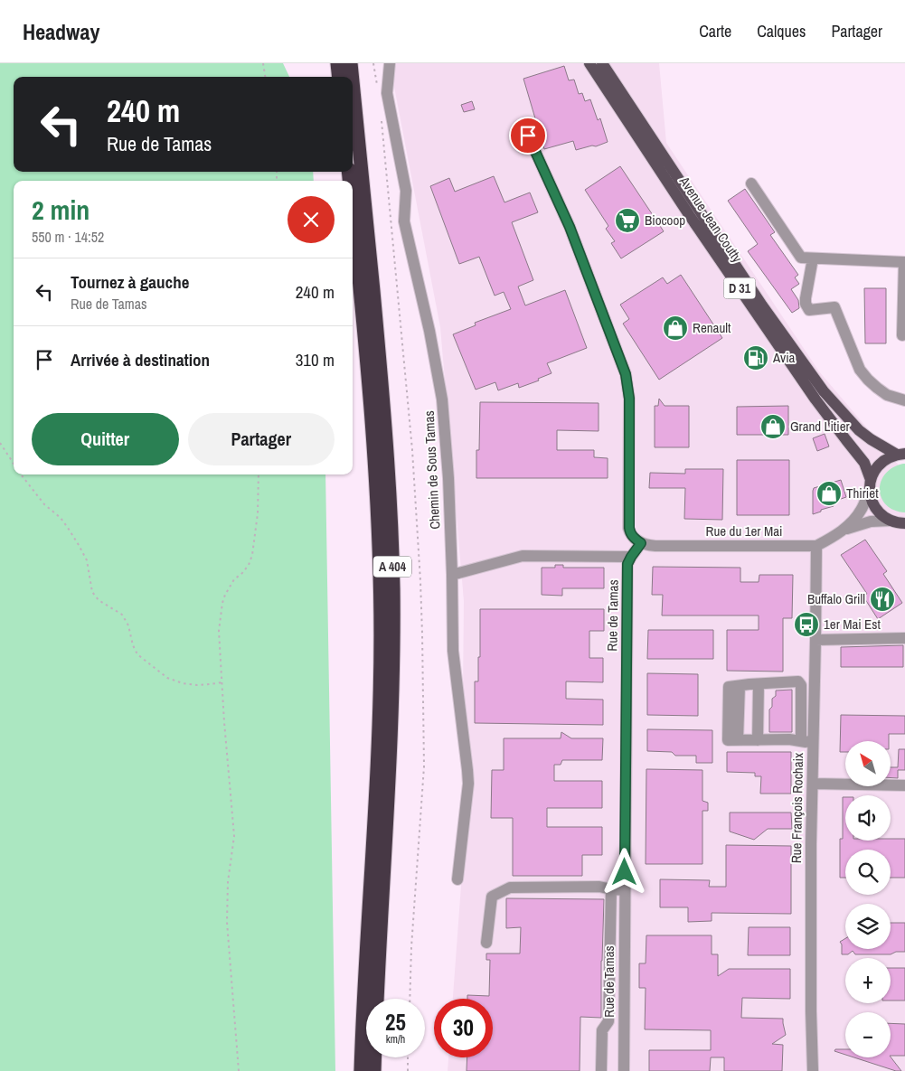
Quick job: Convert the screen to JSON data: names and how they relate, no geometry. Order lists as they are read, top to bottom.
{
  "streets": {
    "highway": ["A 404"],
    "main road": ["Avenue Jean Coutty", "D 31"],
    "street": [
      "Chemin de Sous Tamas",
      "Rue du 1er Mai",
      "Rue de Tamas",
      "Rue François Rochaix"
    ]
  },
  "crossings": [
    ["Avenue Jean Coutty", "Rue du 1er Mai"],
    ["Rue du 1er Mai", "Rue de Tamas"],
    ["Rue du 1er Mai", "Rue François Rochaix"]
  ],
  "places": {
    "supermarket": ["Biocoop"],
    "shop": ["Renault", "Grand Litier", "Thiriet"],
    "fuel station": ["Avia"],
    "restaurant": ["Buffalo Grill"],
    "bus stop": ["1er Mai Est"]
  },
  "north": "top left",
  "page": {
    "header": "Headway",
    "nav": ["Carte", "Calques", "Partager"],
    "turn": ["240 m", "Rue de Tamas"],
    "heading": ["2 min", "550 m · 14:52"],
    "list": [
      {
        "name": "Tournez à gauche",
        "note": "Rue de Tamas",
        "value": "240 m"
      },
      {
        "name": "Arrivée à destination",
        "value": "310 m"
      }
    ],
    "buttons": ["Quitter", "Partager"],
    "map_buttons": ["+", "−"],
    "speed": "25 km/h",
    "limit": "30"
  }
}
